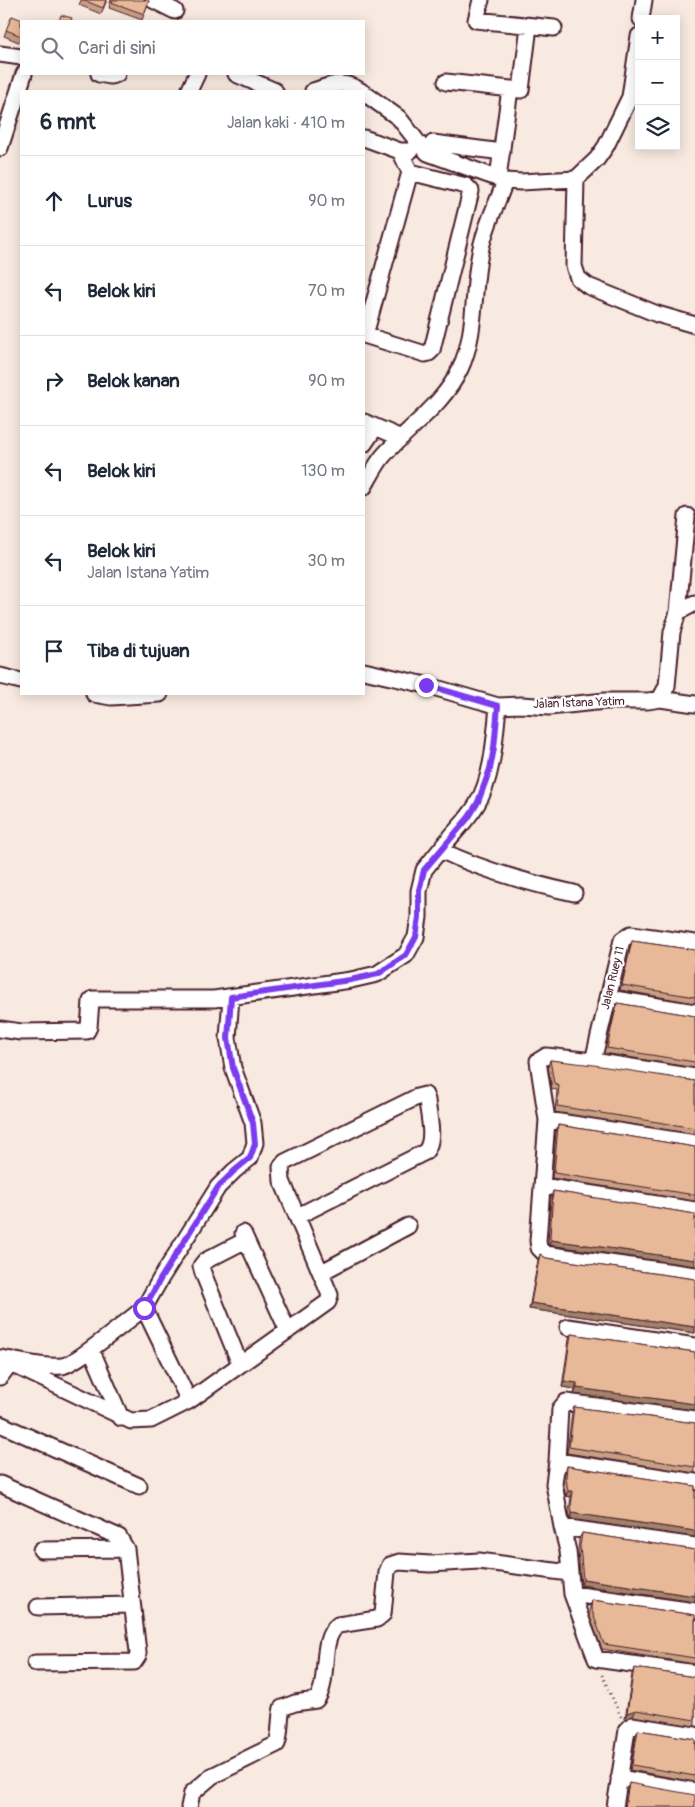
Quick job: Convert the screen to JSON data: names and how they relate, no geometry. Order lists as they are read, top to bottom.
{
  "streets": {
    "street": ["Jalan Istana Yatim", "Jalan Ruey 11"]
  },
  "page": {
    "map_buttons": ["+", "−"],
    "search": "Cari di sini",
    "heading": ["6 mnt", "Jalan kaki · 410 m"],
    "list": [
      ["Lurus", "90 m"],
      ["Belok kiri", "70 m"],
      ["Belok kanan", "90 m"],
      ["Belok kiri", "130 m"],
      ["Belok kiri", "Jalan Istana Yatim", "30 m"],
      "Tiba di tujuan"
    ]
  }
}
